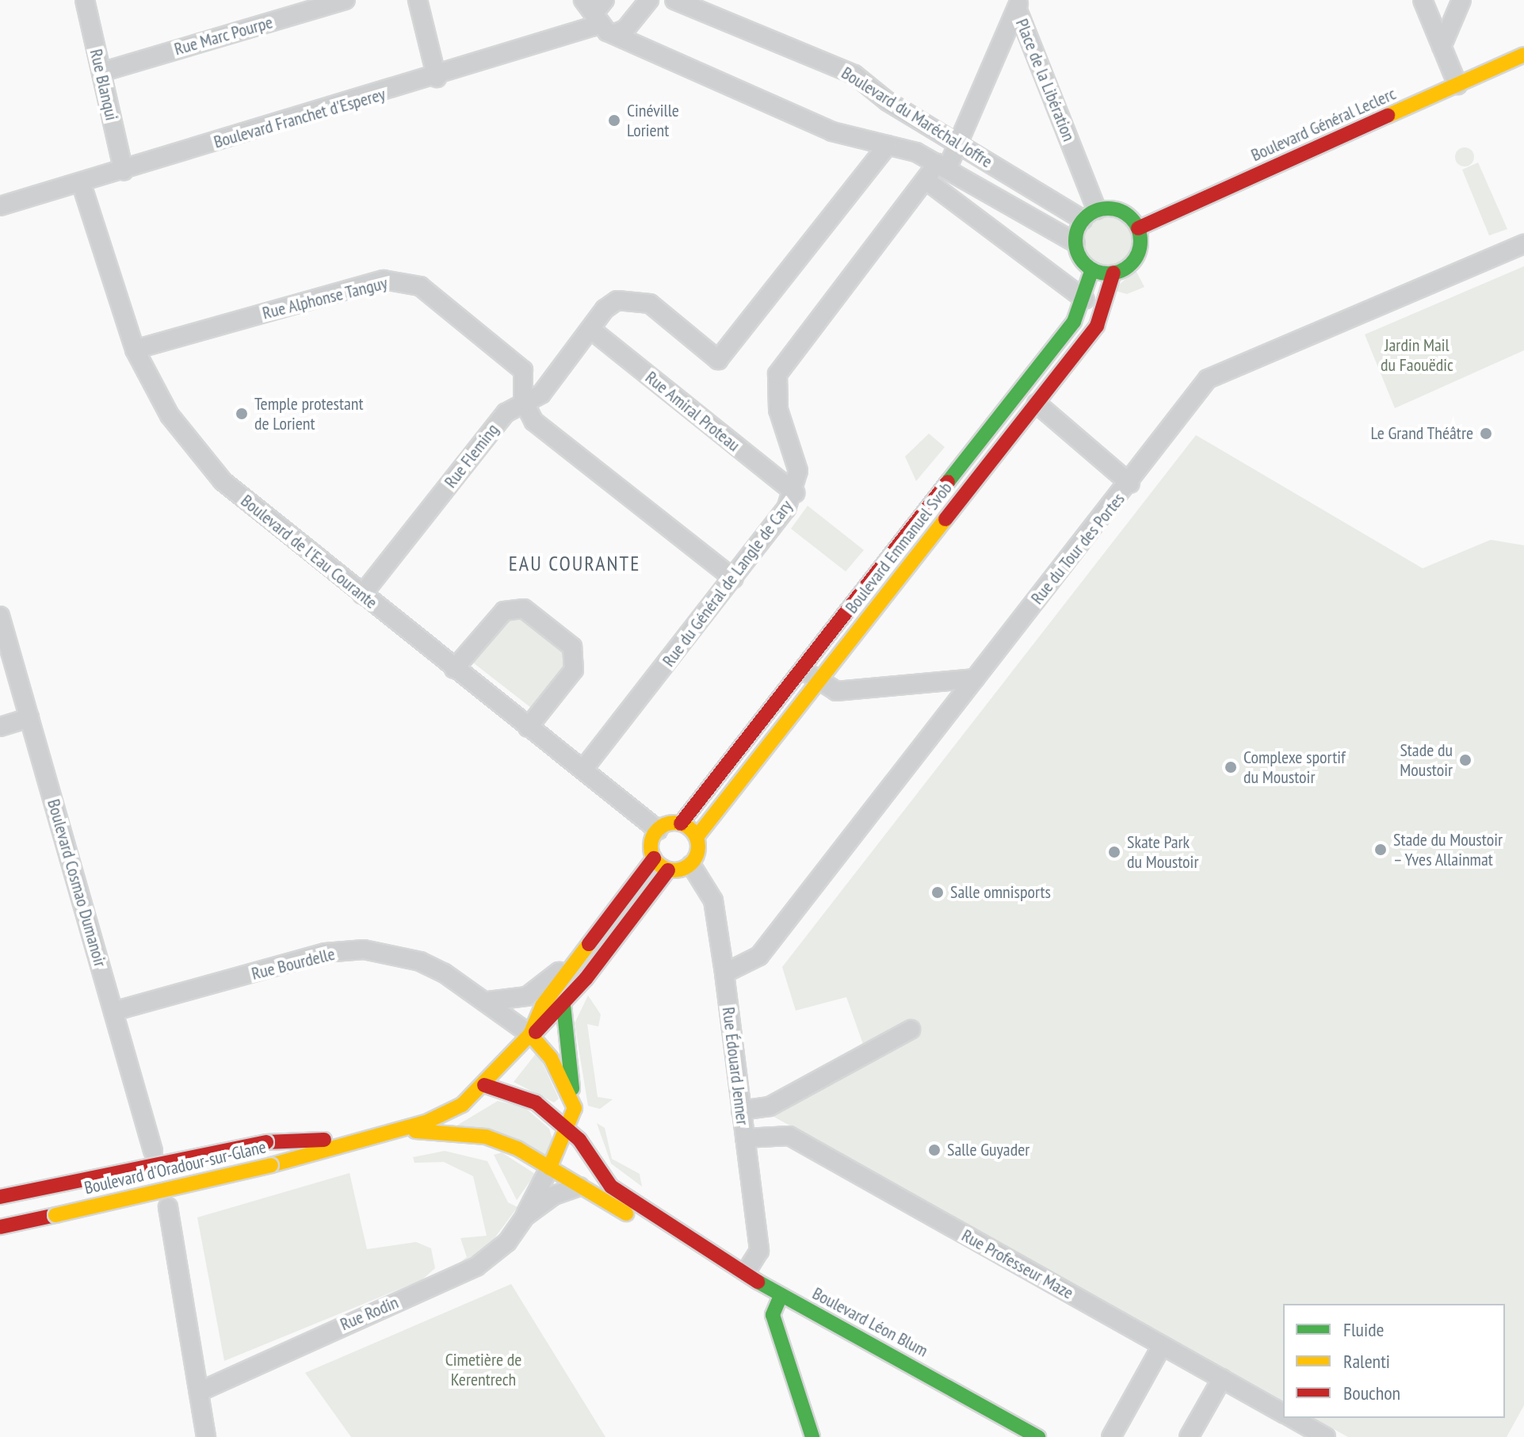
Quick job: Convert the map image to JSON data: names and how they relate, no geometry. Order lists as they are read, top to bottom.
{
  "streets": {
    "main road": [
      "Boulevard Général Leclerc",
      "Boulevard Emmanuel Svob",
      "Boulevard d'Oradour-sur-Glane",
      "Boulevard Léon Blum"
    ],
    "street": [
      "Rue Marc Pourpe",
      "Place de la Libération",
      "Rue Blanqui",
      "Boulevard du Maréchal Joffre",
      "Boulevard Franchet d'Esperey",
      "Rue Alphonse Tanguy",
      "Rue Amiral Proteau",
      "Rue Fleming",
      "Rue du Tour des Portes",
      "Boulevard de l'Eau Courante",
      "Rue du Général de Langle de Cary",
      "Boulevard Cosmao Dumanoir",
      "Rue Bourdelle",
      "Rue Édouard Jenner",
      "Rue Professeur Maze",
      "Rue Rodin"
    ]
  },
  "crossings": [
    ["Rue Marc Pourpe", "Rue Blanqui"],
    ["Place de la Libération", "Boulevard du Maréchal Joffre"],
    ["Place de la Libération", "Boulevard Général Leclerc"],
    ["Place de la Libération", "Boulevard Emmanuel Svob"],
    ["Place de la Libération", "Rue du Général de Langle de Cary"],
    ["Rue Blanqui", "Boulevard Franchet d'Esperey"],
    ["Boulevard du Maréchal Joffre", "Boulevard Franchet d'Esperey"],
    ["Boulevard du Maréchal Joffre", "Boulevard Général Leclerc"],
    ["Boulevard du Maréchal Joffre", "Boulevard Emmanuel Svob"],
    ["Boulevard du Maréchal Joffre", "Rue du Général de Langle de Cary"],
    ["Boulevard Franchet d'Esperey", "Boulevard de l'Eau Courante"],
    ["Boulevard Général Leclerc", "Boulevard Emmanuel Svob"],
    ["Rue Alphonse Tanguy", "Rue Fleming"],
    ["Rue Alphonse Tanguy", "Boulevard de l'Eau Courante"],
    ["Rue Amiral Proteau", "Rue Fleming"],
    ["Rue Amiral Proteau", "Rue du Général de Langle de Cary"],
    ["Rue Fleming", "Boulevard de l'Eau Courante"],
    ["Boulevard Emmanuel Svob", "Boulevard de l'Eau Courante"],
    ["Boulevard Emmanuel Svob", "Rue Édouard Jenner"],
    ["Rue du Tour des Portes", "Rue Édouard Jenner"],
    ["Boulevard de l'Eau Courante", "Rue du Général de Langle de Cary"],
    ["Boulevard de l'Eau Courante", "Rue Édouard Jenner"],
    ["Boulevard Cosmao Dumanoir", "Rue Bourdelle"],
    ["Rue Bourdelle", "Boulevard d'Oradour-sur-Glane"],
    ["Rue Édouard Jenner", "Rue Professeur Maze"],
    ["Rue Édouard Jenner", "Boulevard Léon Blum"],
    ["Boulevard d'Oradour-sur-Glane", "Boulevard Léon Blum"],
    ["Rue Rodin", "Boulevard Léon Blum"]
  ],
  "districts": ["EAU COURANTE"],
  "parks": ["Jardin Mail du Faouëdic", "Cimetière de Kerentrech"],
  "places": [
    "Cinéville Lorient",
    "Temple protestant de Lorient",
    "Le Grand Théâtre",
    "Stade du Moustoir",
    "Complexe sportif du Moustoir",
    "Stade du Moustoir – Yves Allainmat",
    "Skate Park du Moustoir",
    "Salle omnisports",
    "Salle Guyader"
  ],
  "legend": ["Fluide", "Ralenti", "Bouchon"]
}
